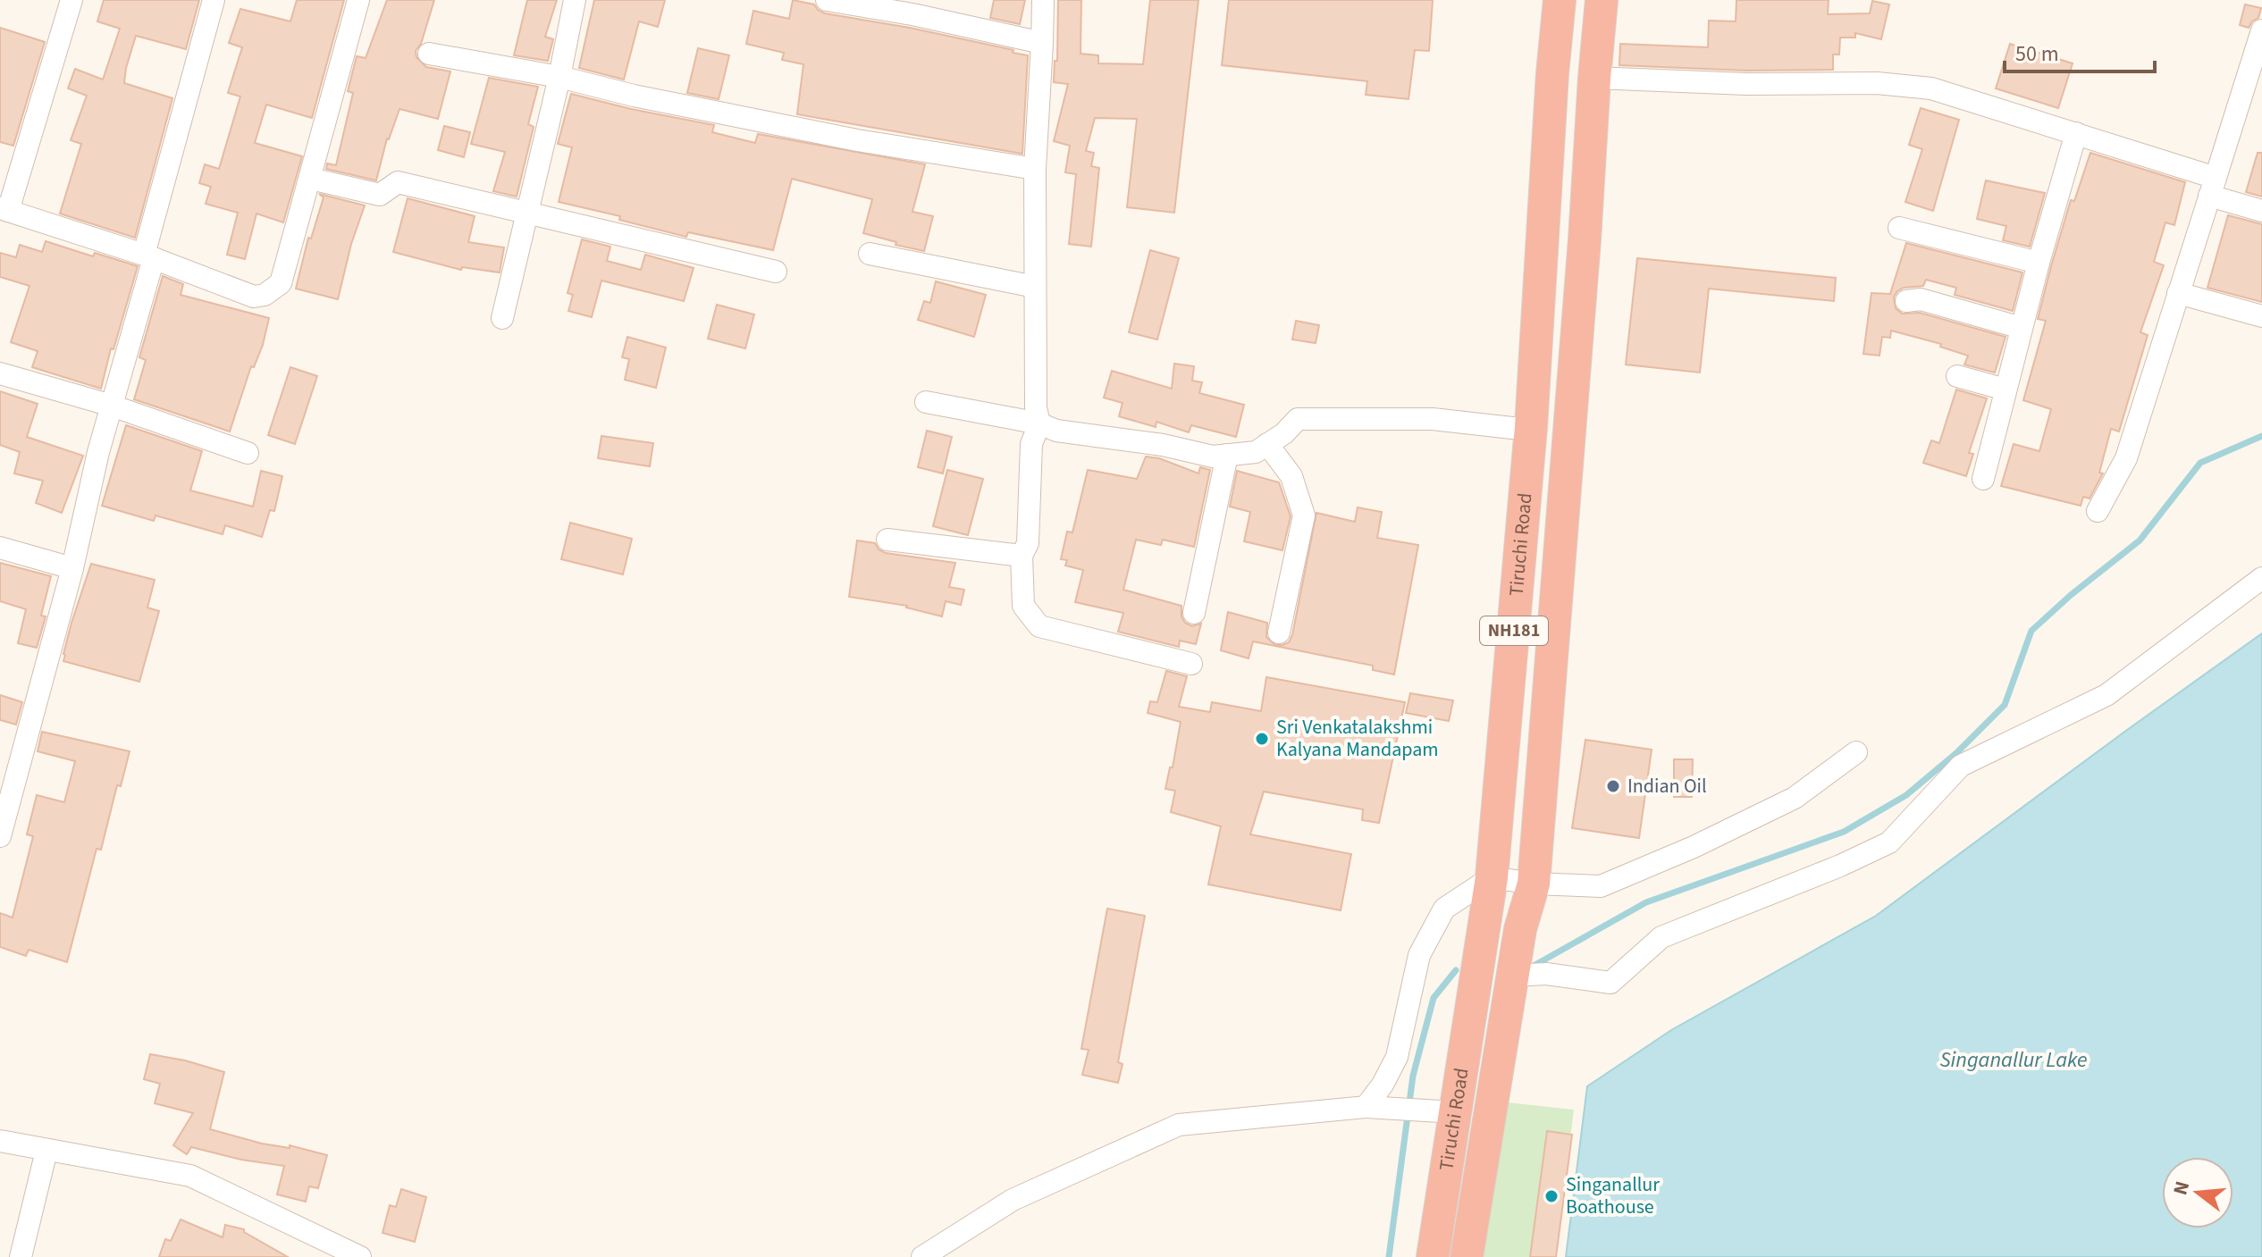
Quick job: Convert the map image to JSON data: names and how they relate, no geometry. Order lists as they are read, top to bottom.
{
  "streets": {
    "highway": ["Tiruchi Road", "NH181"]
  },
  "water": ["Singanallur Lake"],
  "places": ["Sri Venkatalakshmi Kalyana Mandapam", "Indian Oil", "Singanallur Boathouse"],
  "scale_bar": "50 m",
  "north": "left"
}
